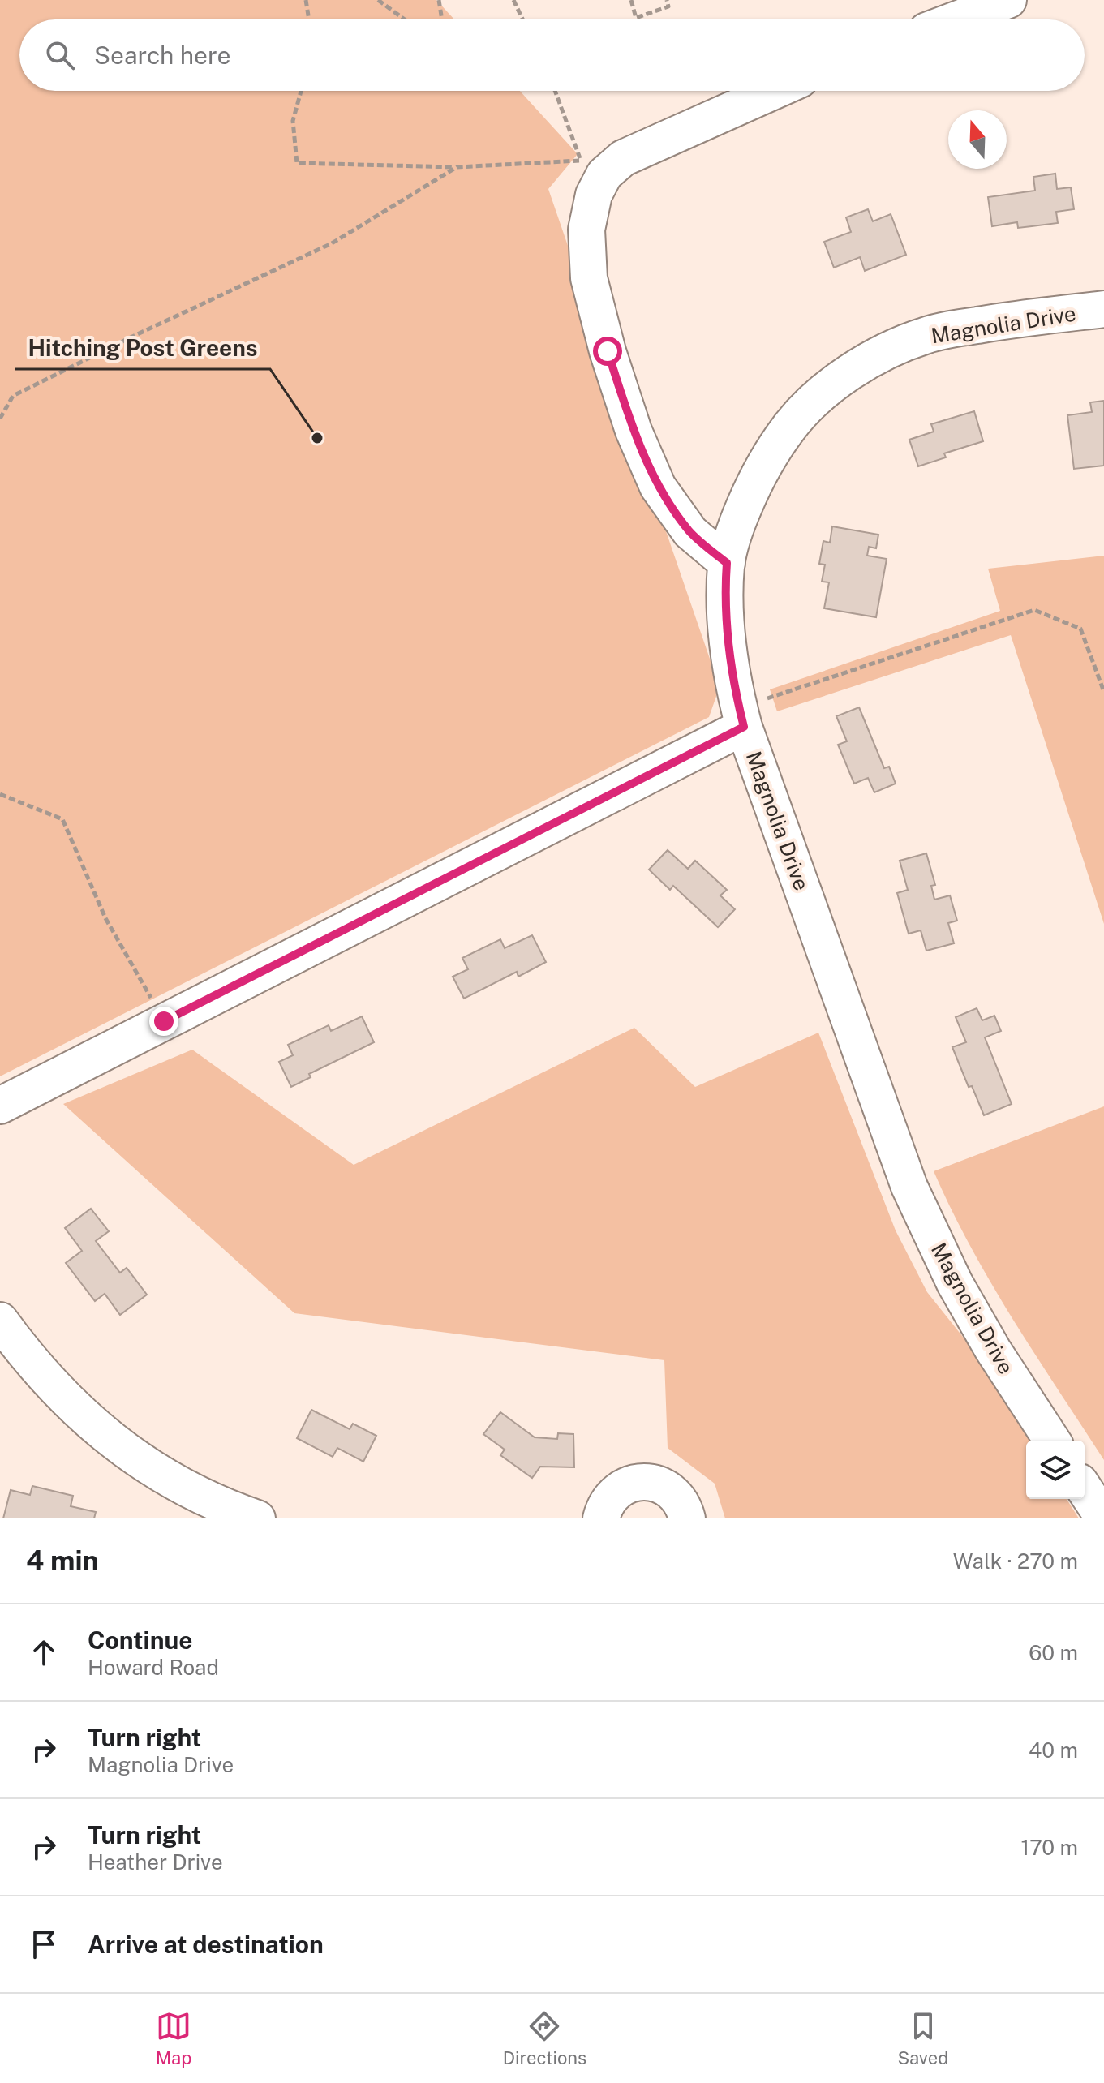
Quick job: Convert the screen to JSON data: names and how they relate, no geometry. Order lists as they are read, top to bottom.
{
  "streets": {
    "street": ["Magnolia Drive"]
  },
  "places": ["Hitching Post Greens"],
  "north": "top",
  "page": {
    "search": "Search here",
    "heading": ["4 min", "Walk · 270 m"],
    "list": [
      ["Continue", "Howard Road", "60 m"],
      ["Turn right", "Magnolia Drive", "40 m"],
      ["Turn right", "Heather Drive", "170 m"],
      "Arrive at destination"
    ],
    "nav": ["Map", "Directions", "Saved"]
  }
}
